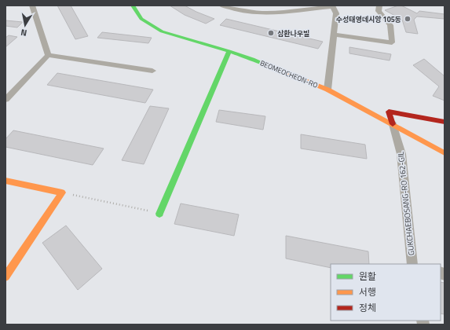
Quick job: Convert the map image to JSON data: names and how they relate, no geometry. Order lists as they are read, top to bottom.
{
  "streets": {
    "street": ["BEOMEOCHEON-RO", "GUKCHAEBOSANG-RO 162-GIL"]
  },
  "crossings": [
    ["BEOMEOCHEON-RO", "GUKCHAEBOSANG-RO 162-GIL"]
  ],
  "places": ["수성태영데시앙 105동", "삼환나우빌"],
  "legend": ["원활", "서행", "정체"],
  "north": "bottom"
}
